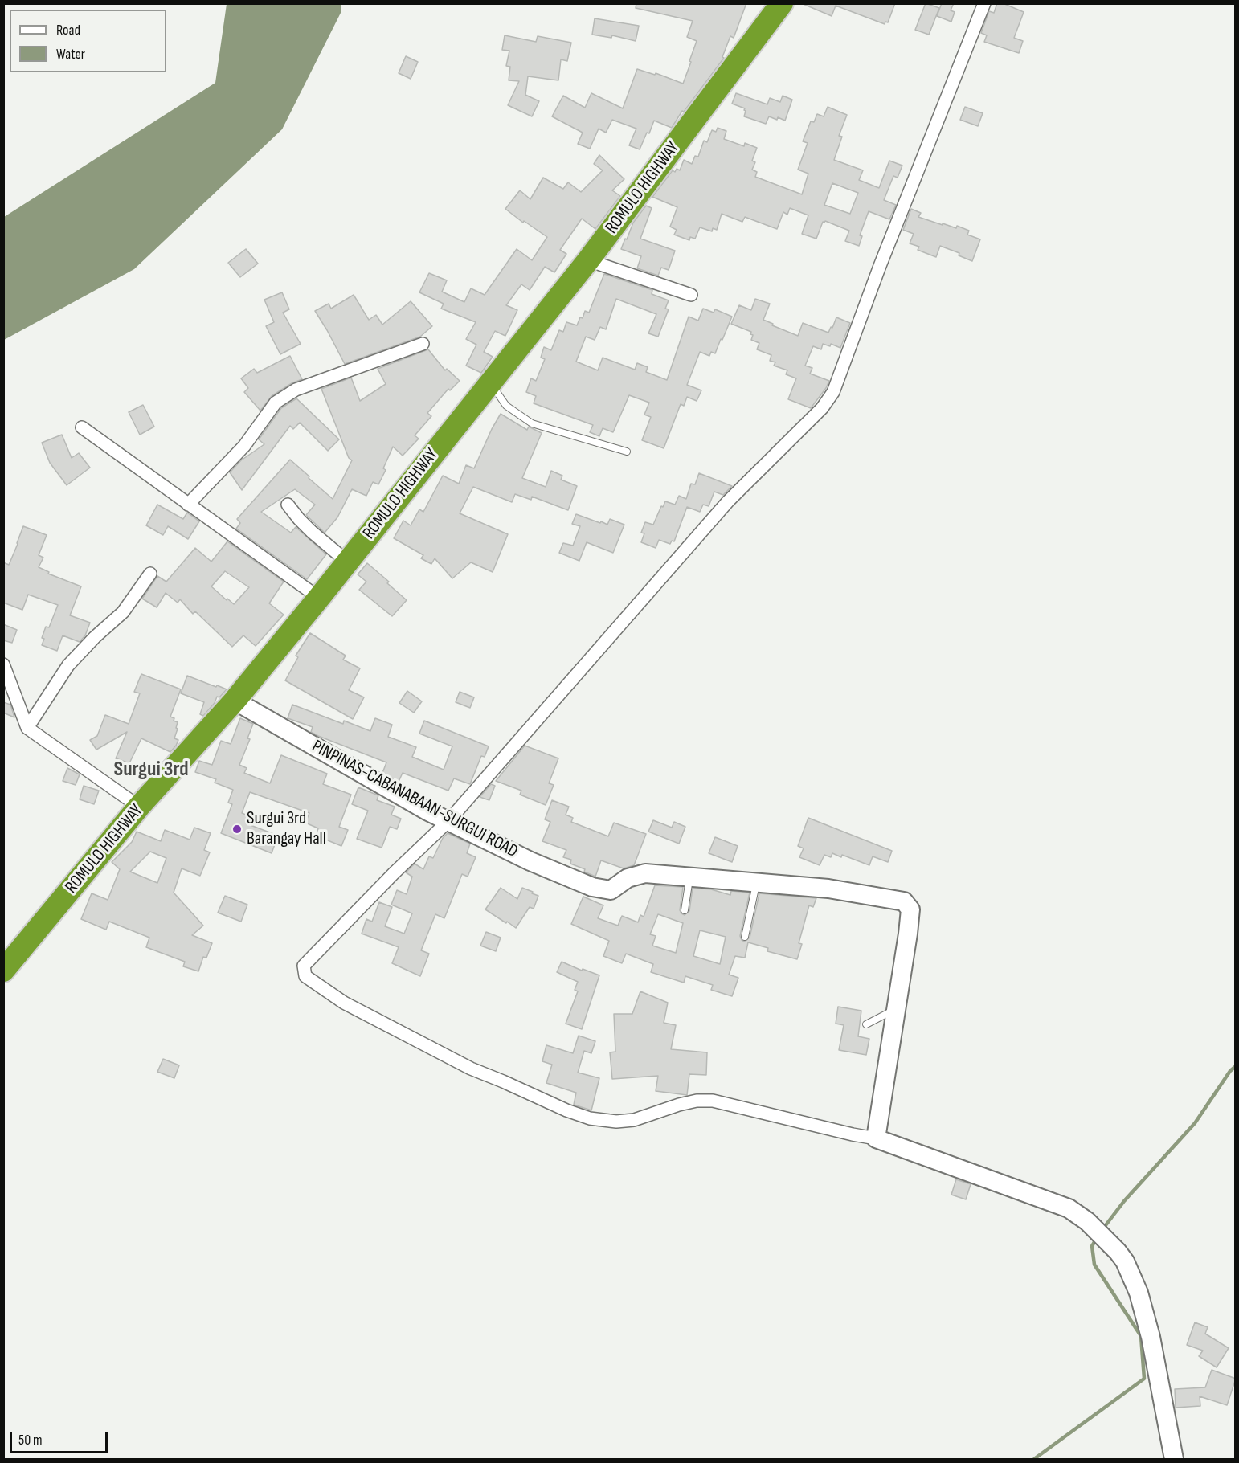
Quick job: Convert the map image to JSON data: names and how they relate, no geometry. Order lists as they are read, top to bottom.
{
  "streets": {
    "highway": ["ROMULO HIGHWAY"],
    "street": ["PINPINAS-CABANABAAN-SURGUI ROAD"]
  },
  "crossings": [
    ["ROMULO HIGHWAY", "PINPINAS-CABANABAAN-SURGUI ROAD"]
  ],
  "districts": ["Surgui 3rd"],
  "places": ["Surgui 3rd Barangay Hall"],
  "legend": ["Road", "Water"],
  "scale_bar": "50 m"
}
